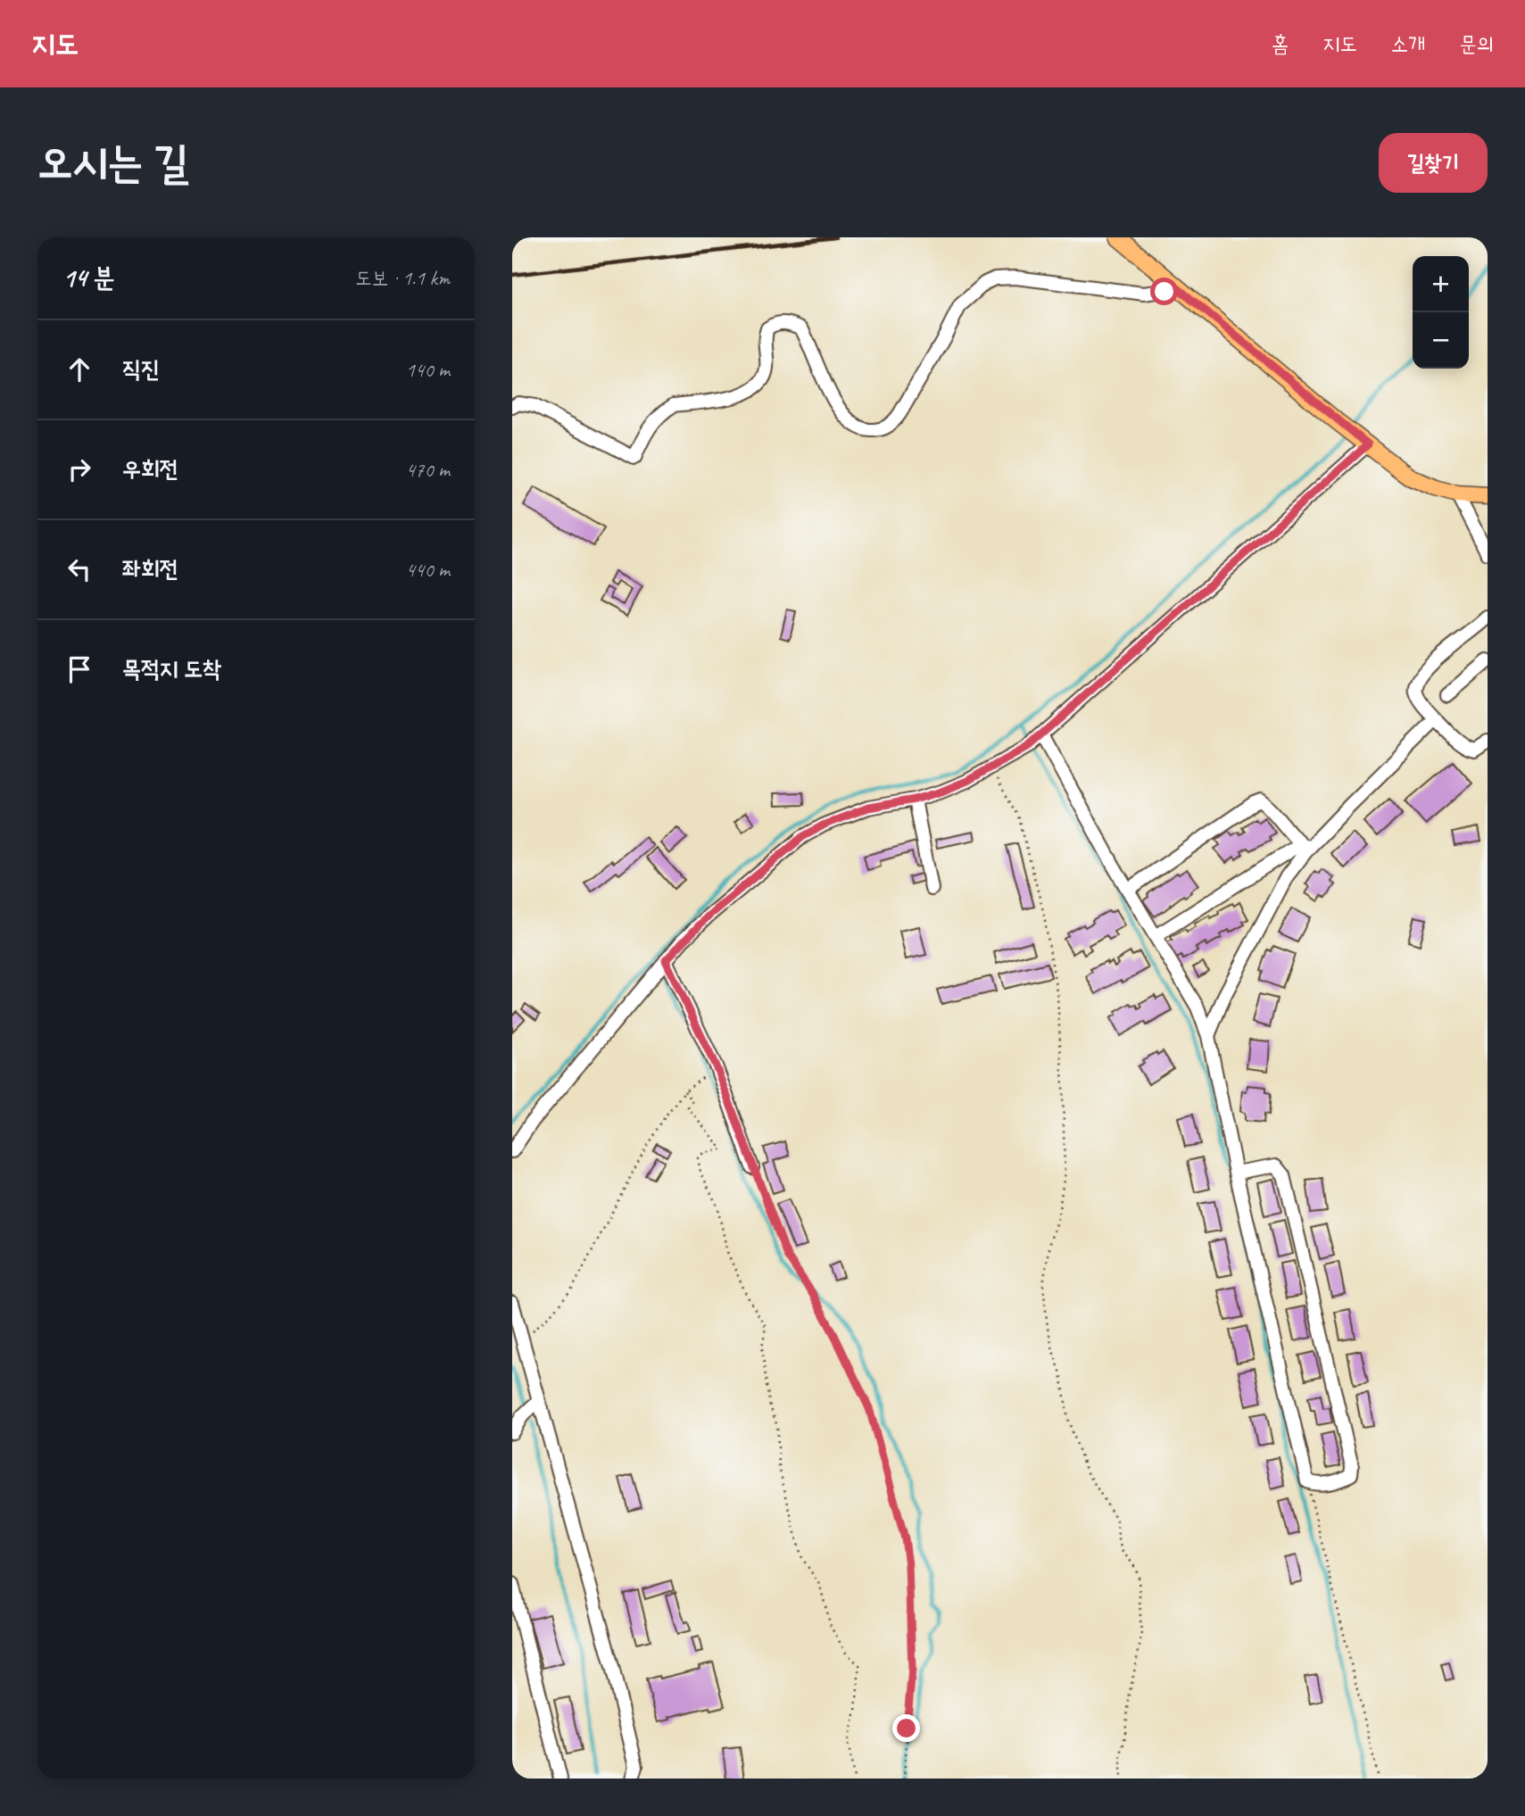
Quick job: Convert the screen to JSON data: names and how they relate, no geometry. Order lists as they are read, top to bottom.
{
  "page": {
    "header": "지도",
    "nav": [
      "홈",
      "지도",
      "소개",
      "문의"
    ],
    "buttons": "길찾기",
    "title": "오시는 길",
    "heading": ["14 분", "도보 · 1.1 km"],
    "map_buttons": ["+", "−"],
    "list": [
      ["직진", "140 m"],
      ["우회전", "470 m"],
      ["좌회전", "440 m"],
      "목적지 도착"
    ]
  }
}
